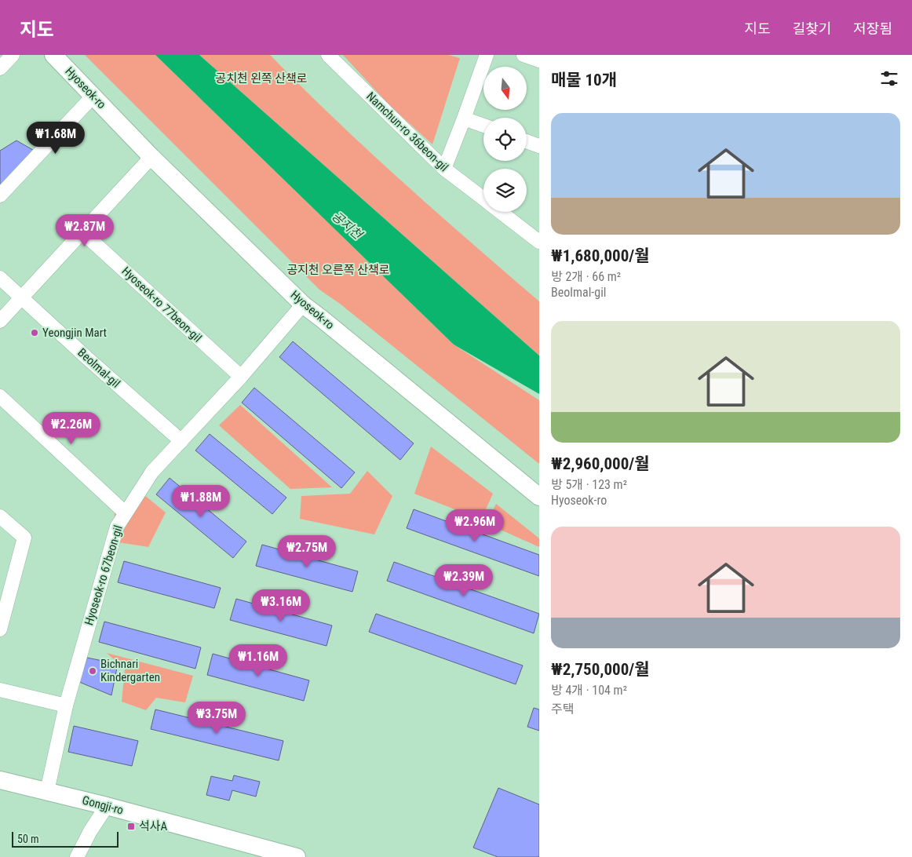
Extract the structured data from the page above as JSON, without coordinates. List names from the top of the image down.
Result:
{
  "streets": {
    "street": [
      "Hyoseok-ro",
      "Namchun-ro 36beon-gil",
      "Hyoseok-ro 77beon-gil",
      "Beolmal-gil",
      "Hyoseok-ro 67beon-gil",
      "Gongji-ro"
    ]
  },
  "crossings": [
    ["Hyoseok-ro", "Hyoseok-ro 67beon-gil"],
    ["Hyoseok-ro 77beon-gil", "Hyoseok-ro 67beon-gil"],
    ["Beolmal-gil", "Hyoseok-ro 67beon-gil"],
    ["Hyoseok-ro 67beon-gil", "Gongji-ro"]
  ],
  "water": ["공지천"],
  "parks": ["공치천 왼쪽 산책로", "공지천 오른쪽 산책로"],
  "places": {
    "other": ["Yeongjin Mart", "Bichnari Kindergarten"],
    "transit": ["석사A"]
  },
  "scale_bar": "50 m",
  "north": "bottom",
  "page": {
    "header": "지도",
    "nav": ["지도", "길찾기", "저장됨"],
    "heading": "매물 10개",
    "list": [
      {
        "name": "₩1,680,000/월",
        "note": "방 2개 · 66 m² · Beolmal-gil"
      },
      {
        "name": "₩2,960,000/월",
        "note": "방 5개 · 123 m² · Hyoseok-ro"
      },
      {
        "name": "₩2,750,000/월",
        "note": "방 4개 · 104 m² · 주택"
      }
    ],
    "price": [
      "₩1.68M",
      "₩2.87M",
      "₩2.26M",
      "₩1.88M",
      "₩2.96M",
      "₩2.75M",
      "₩2.39M",
      "₩3.16M",
      "₩1.16M",
      "₩3.75M"
    ],
    "scale": "50 m"
  }
}
